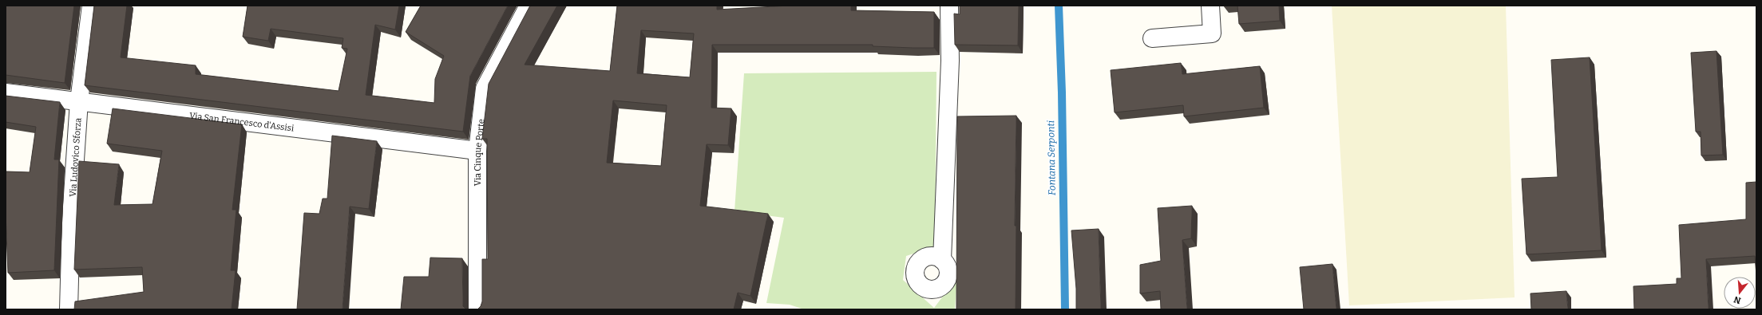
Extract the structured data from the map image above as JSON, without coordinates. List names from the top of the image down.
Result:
{
  "streets": {
    "street": ["Via San Francesco d'Assisi", "Via Cinque Porte", "Via Ludovico Sforza"]
  },
  "crossings": [
    ["Via San Francesco d'Assisi", "Via Cinque Porte"],
    ["Via San Francesco d'Assisi", "Via Ludovico Sforza"]
  ],
  "water": ["Fontana Serponti"],
  "north": "bottom"
}
